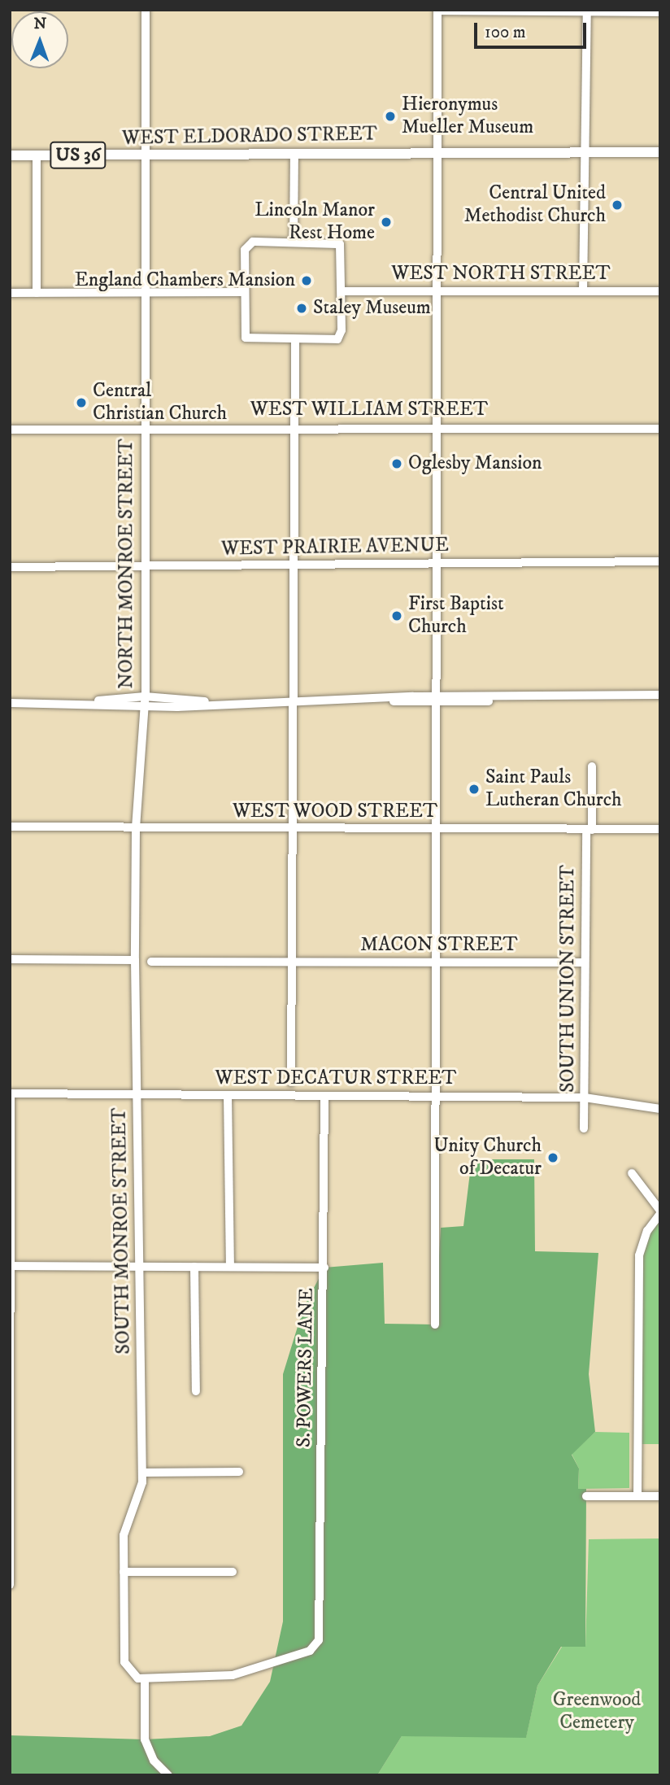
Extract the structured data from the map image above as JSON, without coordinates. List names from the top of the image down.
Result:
{
  "streets": {
    "main road": ["WEST ELDORADO STREET", "US 36"],
    "street": [
      "WEST NORTH STREET",
      "WEST WILLIAM STREET",
      "WEST PRAIRIE AVENUE",
      "NORTH MONROE STREET",
      "WEST WOOD STREET",
      "MACON STREET",
      "SOUTH UNION STREET",
      "WEST DECATUR STREET",
      "SOUTH MONROE STREET",
      "S. POWERS LANE"
    ]
  },
  "crossings": [
    ["WEST ELDORADO STREET", "NORTH MONROE STREET"],
    ["WEST WILLIAM STREET", "NORTH MONROE STREET"],
    ["WEST PRAIRIE AVENUE", "NORTH MONROE STREET"],
    ["NORTH MONROE STREET", "SOUTH MONROE STREET"],
    ["WEST WOOD STREET", "SOUTH UNION STREET"],
    ["WEST WOOD STREET", "SOUTH MONROE STREET"],
    ["MACON STREET", "SOUTH UNION STREET"],
    ["SOUTH UNION STREET", "WEST DECATUR STREET"],
    ["WEST DECATUR STREET", "SOUTH MONROE STREET"],
    ["WEST DECATUR STREET", "S. POWERS LANE"],
    ["SOUTH MONROE STREET", "S. POWERS LANE"]
  ],
  "parks": ["Greenwood Cemetery"],
  "places": [
    "Hieronymus Mueller Museum",
    "Central United Methodist Church",
    "Lincoln Manor Rest Home",
    "England Chambers Mansion",
    "Staley Museum",
    "Central Christian Church",
    "Oglesby Mansion",
    "First Baptist Church",
    "Saint Pauls Lutheran Church",
    "Unity Church of Decatur"
  ],
  "scale_bar": "100 m",
  "north": "top"
}
